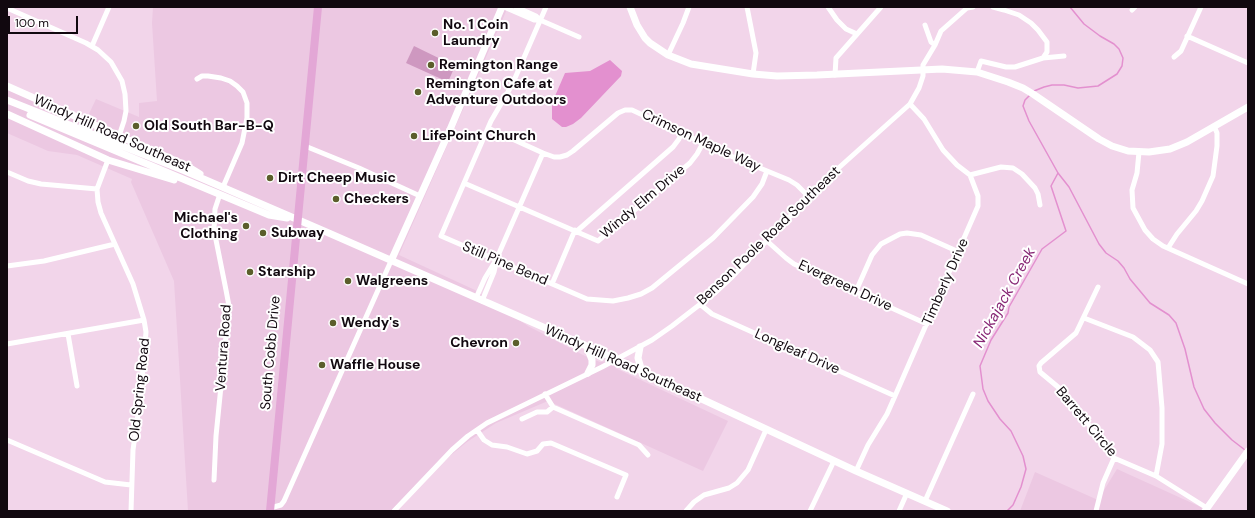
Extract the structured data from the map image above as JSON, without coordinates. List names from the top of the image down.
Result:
{
  "streets": {
    "main road": ["South Cobb Drive"],
    "street": [
      "Windy Hill Road Southeast",
      "Crimson Maple Way",
      "Windy Elm Drive",
      "Benson Poole Road Southeast",
      "Still Pine Bend",
      "Timberly Drive",
      "Evergreen Drive",
      "Ventura Road",
      "Longleaf Drive",
      "Old Spring Road",
      "Barrett Circle"
    ]
  },
  "crossings": [
    ["Windy Hill Road Southeast", "Benson Poole Road Southeast"],
    ["Windy Hill Road Southeast", "Timberly Drive"],
    ["Windy Hill Road Southeast", "Ventura Road"],
    ["Windy Hill Road Southeast", "South Cobb Drive"],
    ["Windy Hill Road Southeast", "Old Spring Road"],
    ["Crimson Maple Way", "Windy Elm Drive"],
    ["Crimson Maple Way", "Benson Poole Road Southeast"],
    ["Crimson Maple Way", "Still Pine Bend"],
    ["Windy Elm Drive", "Still Pine Bend"],
    ["Benson Poole Road Southeast", "Timberly Drive"],
    ["Benson Poole Road Southeast", "Evergreen Drive"],
    ["Benson Poole Road Southeast", "Longleaf Drive"],
    ["Timberly Drive", "Evergreen Drive"],
    ["Timberly Drive", "Longleaf Drive"]
  ],
  "water": ["Nickajack Creek"],
  "places": [
    "No. 1 Coin Laundry",
    "Remington Range",
    "Remington Cafe at Adventure Outdoors",
    "Old South Bar-B-Q",
    "LifePoint Church",
    "Dirt Cheep Music",
    "Checkers",
    "Michael's Clothing",
    "Subway",
    "Starship",
    "Walgreens",
    "Wendy's",
    "Chevron",
    "Waffle House"
  ],
  "scale_bar": "100 m"
}
